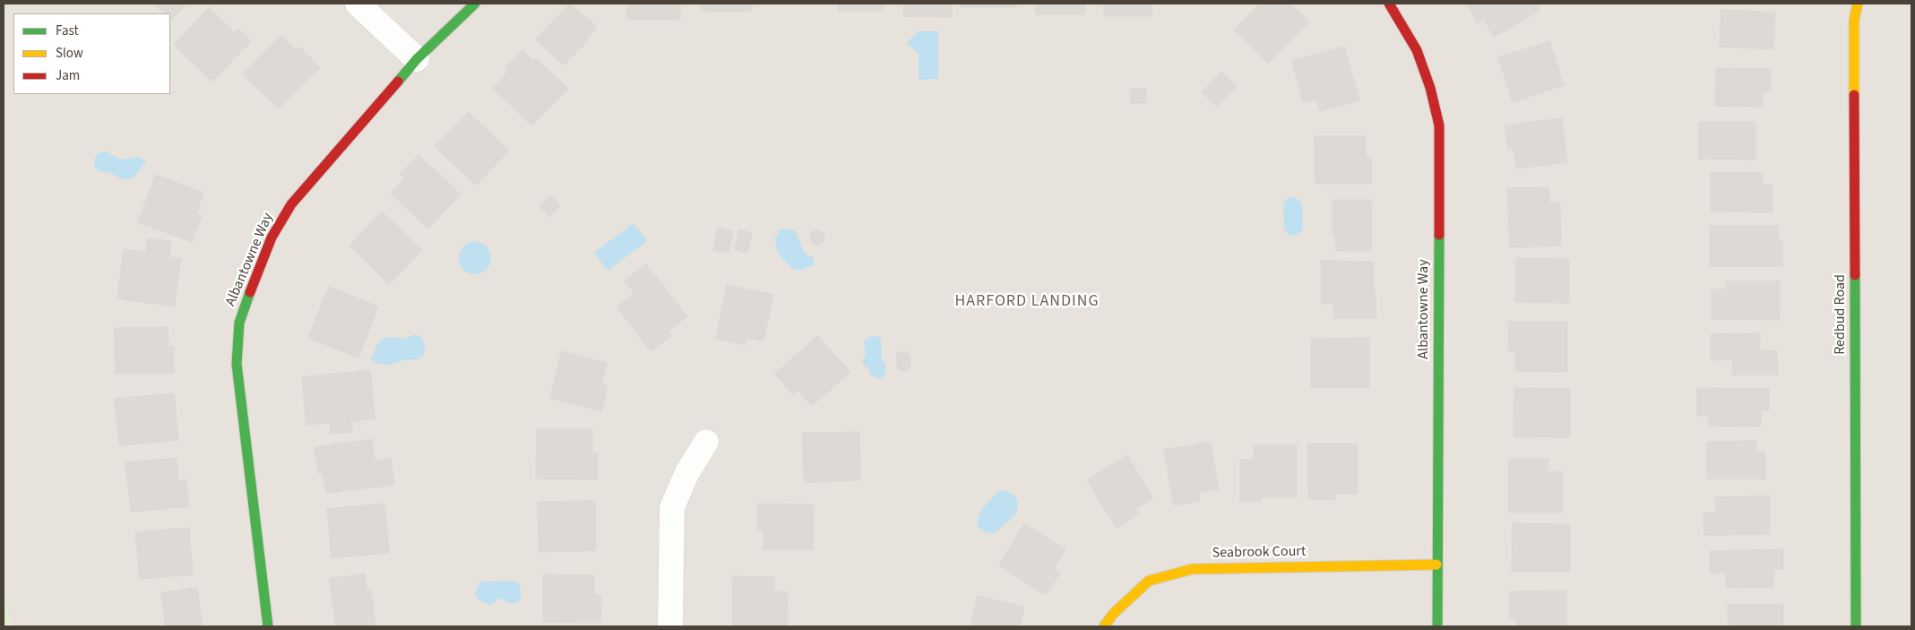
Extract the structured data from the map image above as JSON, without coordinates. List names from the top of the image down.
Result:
{
  "streets": {
    "street": ["Albantowne Way", "Redbud Road", "Seabrook Court"]
  },
  "crossings": [
    ["Albantowne Way", "Seabrook Court"]
  ],
  "districts": ["HARFORD LANDING"],
  "legend": ["Fast", "Slow", "Jam"]
}
